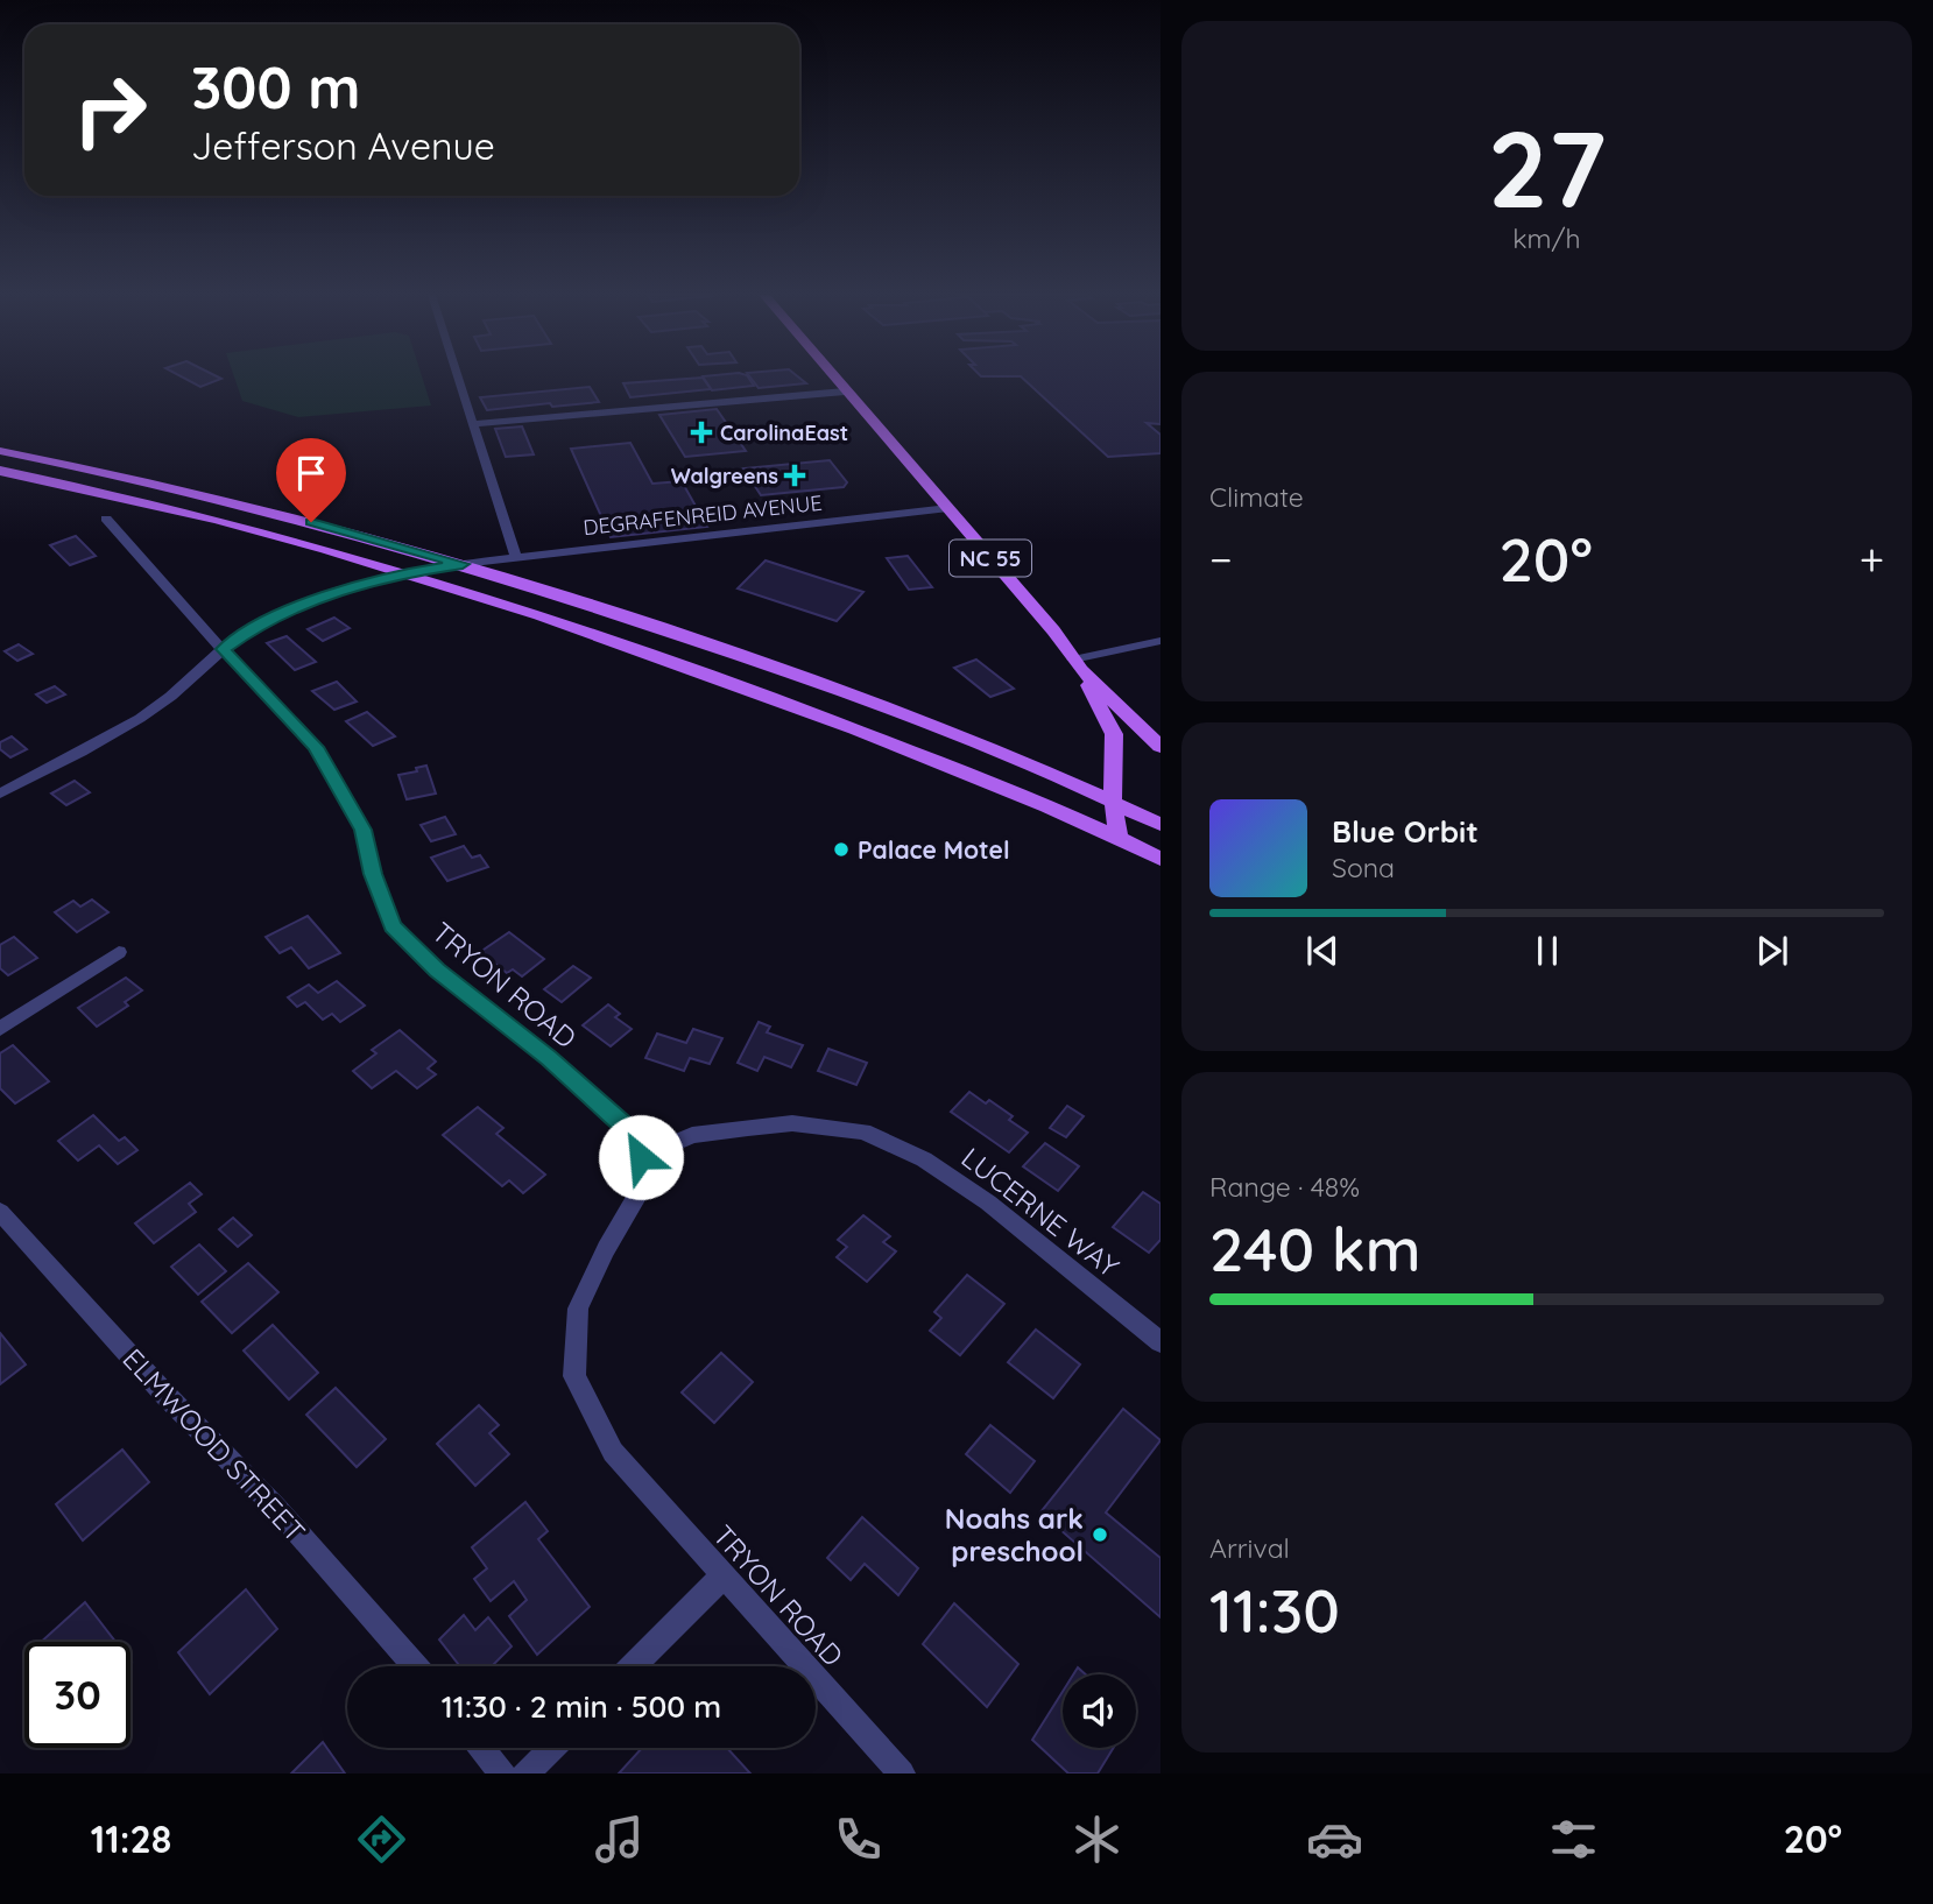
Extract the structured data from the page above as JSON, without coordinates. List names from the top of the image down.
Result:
{
  "streets": {
    "main road": ["NC 55"],
    "street": [
      "DEGRAFENREID AVENUE",
      "TRYON ROAD",
      "LUCERNE WAY",
      "ELMWOOD STREET"
    ]
  },
  "crossings": [
    ["DEGRAFENREID AVENUE", "NC 55"],
    ["DEGRAFENREID AVENUE", "TRYON ROAD"],
    ["TRYON ROAD", "LUCERNE WAY"]
  ],
  "places": {
    "health": ["CarolinaEast", "Walgreens"],
    "other": ["Palace Motel", "Noahs ark preschool"]
  },
  "page": {
    "tile": [
      ["27", "km/h"],
      "Climate",
      ["Range · 48%", "240 km"],
      ["Arrival", "11:30"]
    ],
    "turn": ["300 m", "Jefferson Avenue"],
    "heat": ["−", "20°", "+"],
    "song": ["Blue Orbit", "Sona"],
    "limit": "30",
    "trip": "11:30 · 2 min · 500 m",
    "tabs": ["11:28", "20°"]
  }
}
